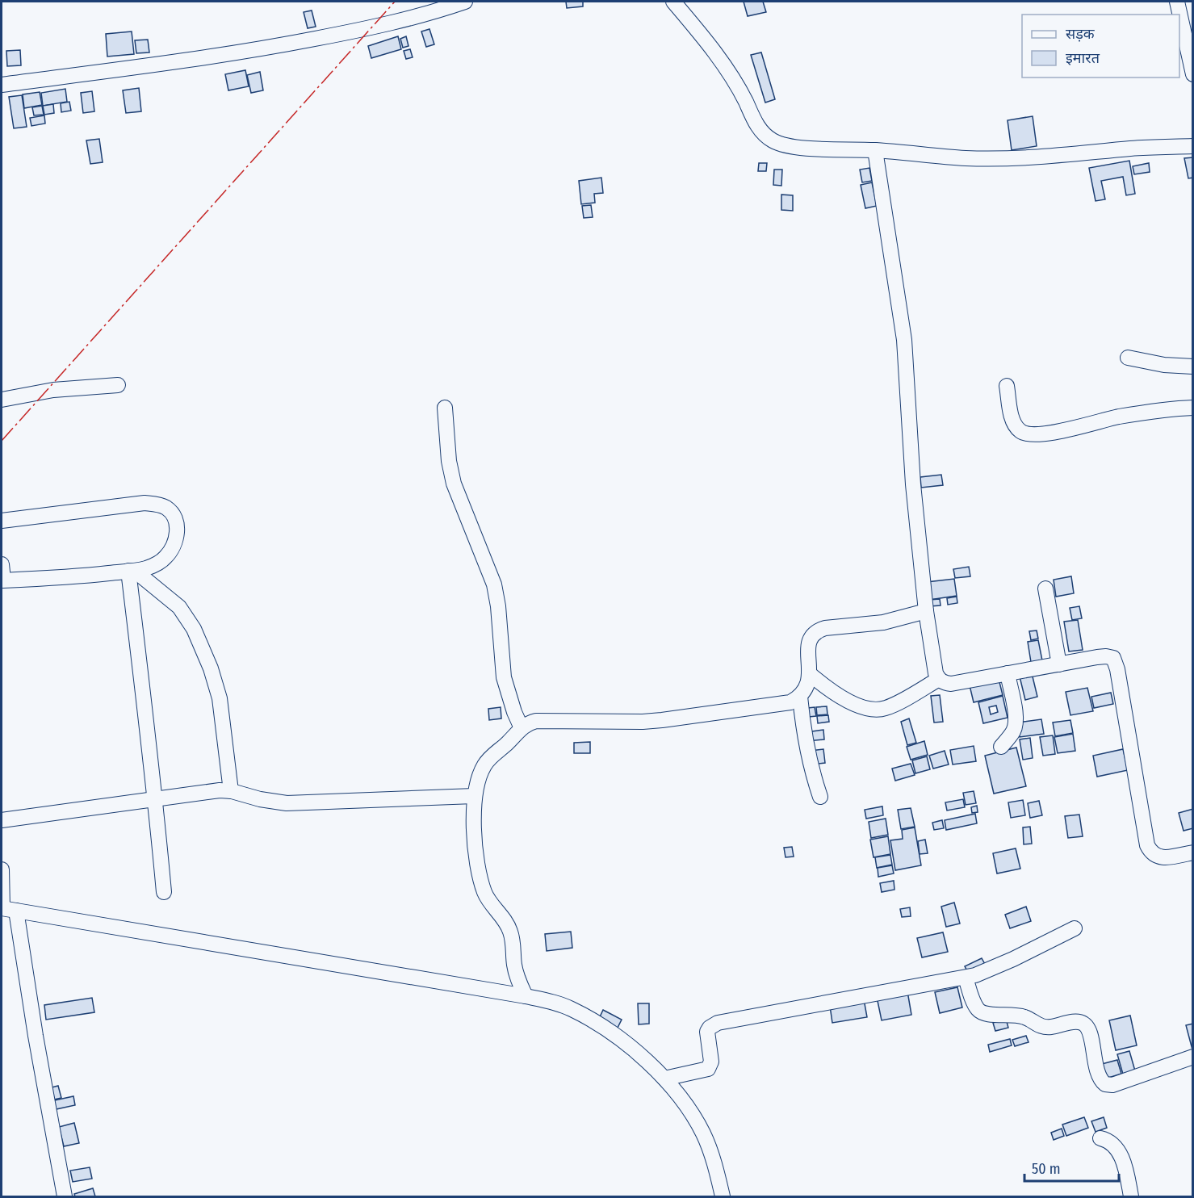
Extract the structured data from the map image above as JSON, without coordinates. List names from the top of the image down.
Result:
{
  "legend": ["सड़क", "इमारत"],
  "scale_bar": "50 m"
}
